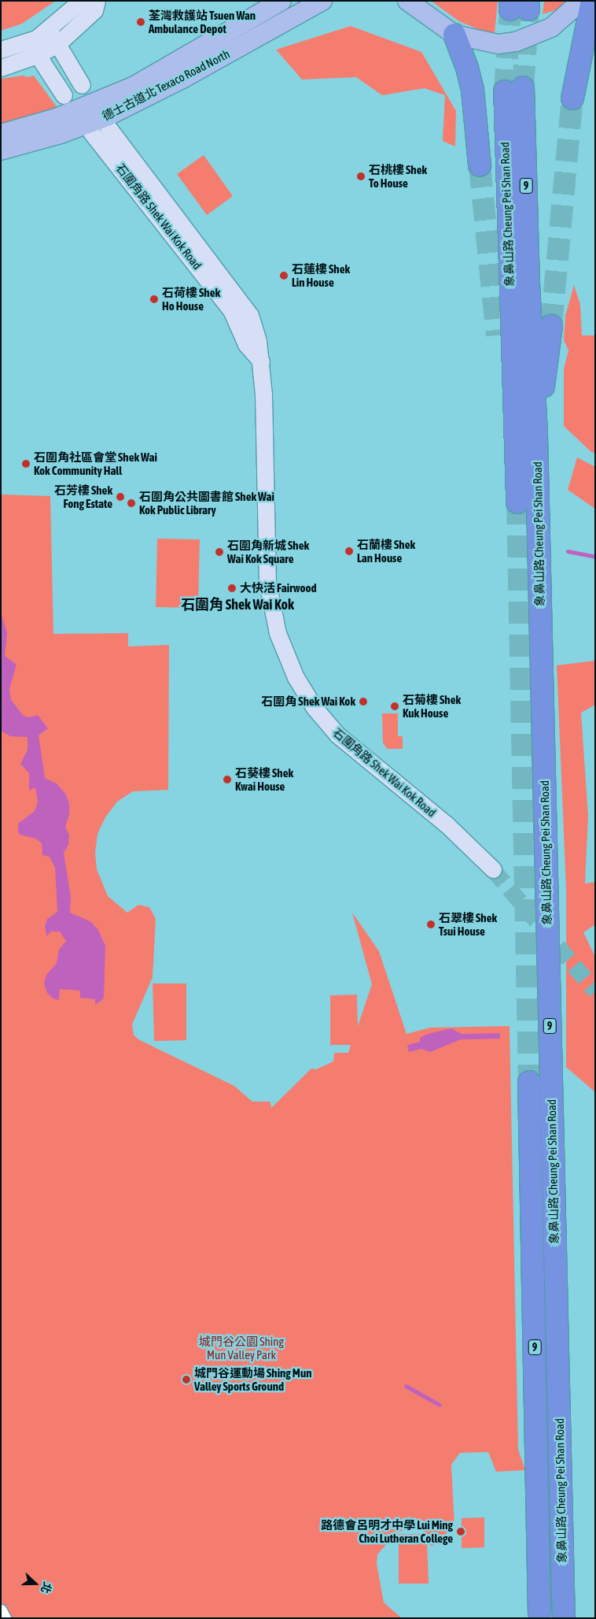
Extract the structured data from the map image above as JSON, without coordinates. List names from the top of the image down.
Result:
{
  "streets": {
    "highway": ["9", "象鼻山路 Cheung Pei Shan Road"],
    "main road": ["德士古道北 Texaco Road North"],
    "street": ["石圍角路 Shek Wai Kok Road"]
  },
  "districts": ["石圍角 Shek Wai Kok"],
  "parks": ["城門谷公園 Shing Mun Valley Park"],
  "places": [
    "荃灣救護站 Tsuen Wan Ambulance Depot",
    "石桃樓 Shek To House",
    "石蓮樓 Shek Lin House",
    "石荷樓 Shek Ho House",
    "石圍角社區會堂 Shek Wai Kok Community Hall",
    "石芳樓 Shek Fong Estate",
    "石圍角公共圖書館 Shek Wai Kok Public Library",
    "石蘭樓 Shek Lan House",
    "石圍角新城 Shek Wai Kok Square",
    "大快活 Fairwood",
    "石圍角 Shek Wai Kok",
    "石菊樓 Shek Kuk House",
    "石葵樓 Shek Kwai House",
    "石翠樓 Shek Tsui House",
    "城門谷運動場 Shing Mun Valley Sports Ground",
    "路德會呂明才中學 Lui Ming Choi Lutheran College"
  ],
  "north": "right"
}
